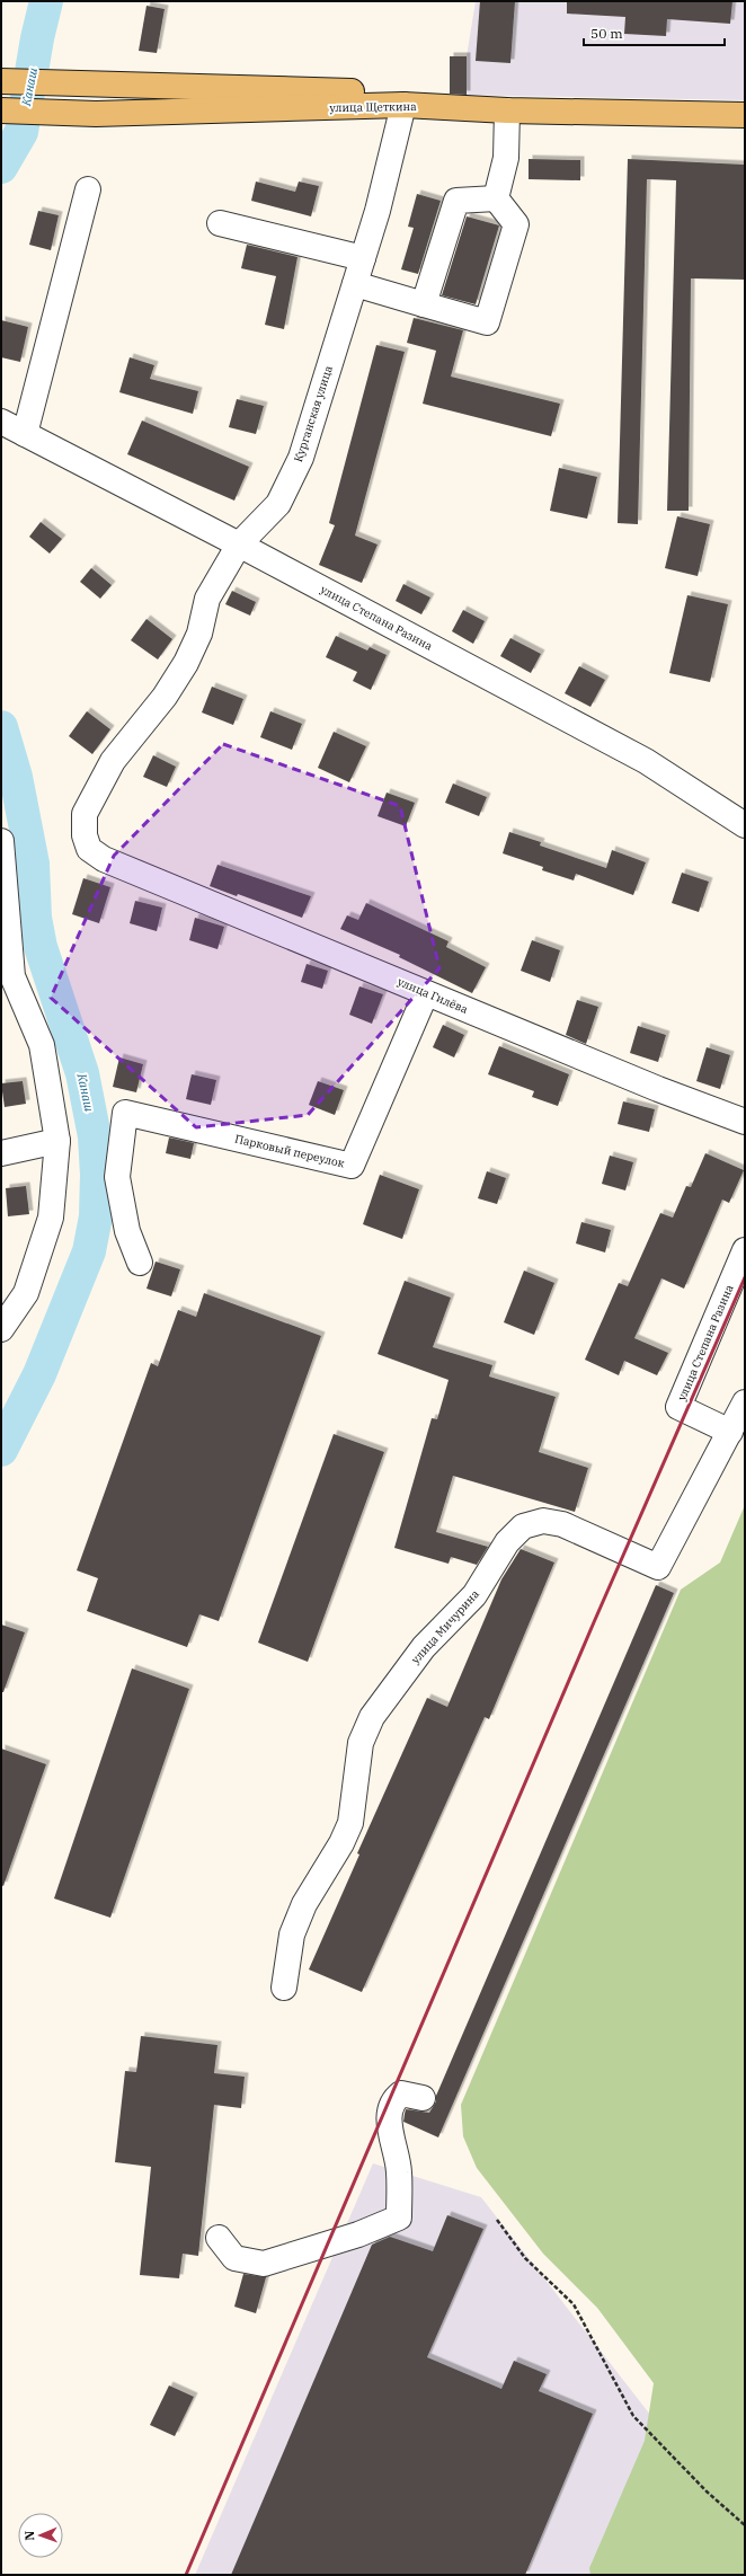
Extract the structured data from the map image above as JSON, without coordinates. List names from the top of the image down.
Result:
{
  "streets": {
    "main road": ["улица Щеткина"],
    "street": [
      "Курганская улица",
      "улица Степана Разина",
      "улица Гилёва",
      "Парковый переулок",
      "улица Мичурина"
    ]
  },
  "crossings": [
    ["улица Щеткина", "Курганская улица"],
    ["Курганская улица", "улица Степана Разина"],
    ["Курганская улица", "улица Гилёва"],
    ["улица Степана Разина", "улица Мичурина"],
    ["улица Гилёва", "Парковый переулок"]
  ],
  "water": ["Канаш"],
  "scale_bar": "50 m",
  "north": "left"
}
